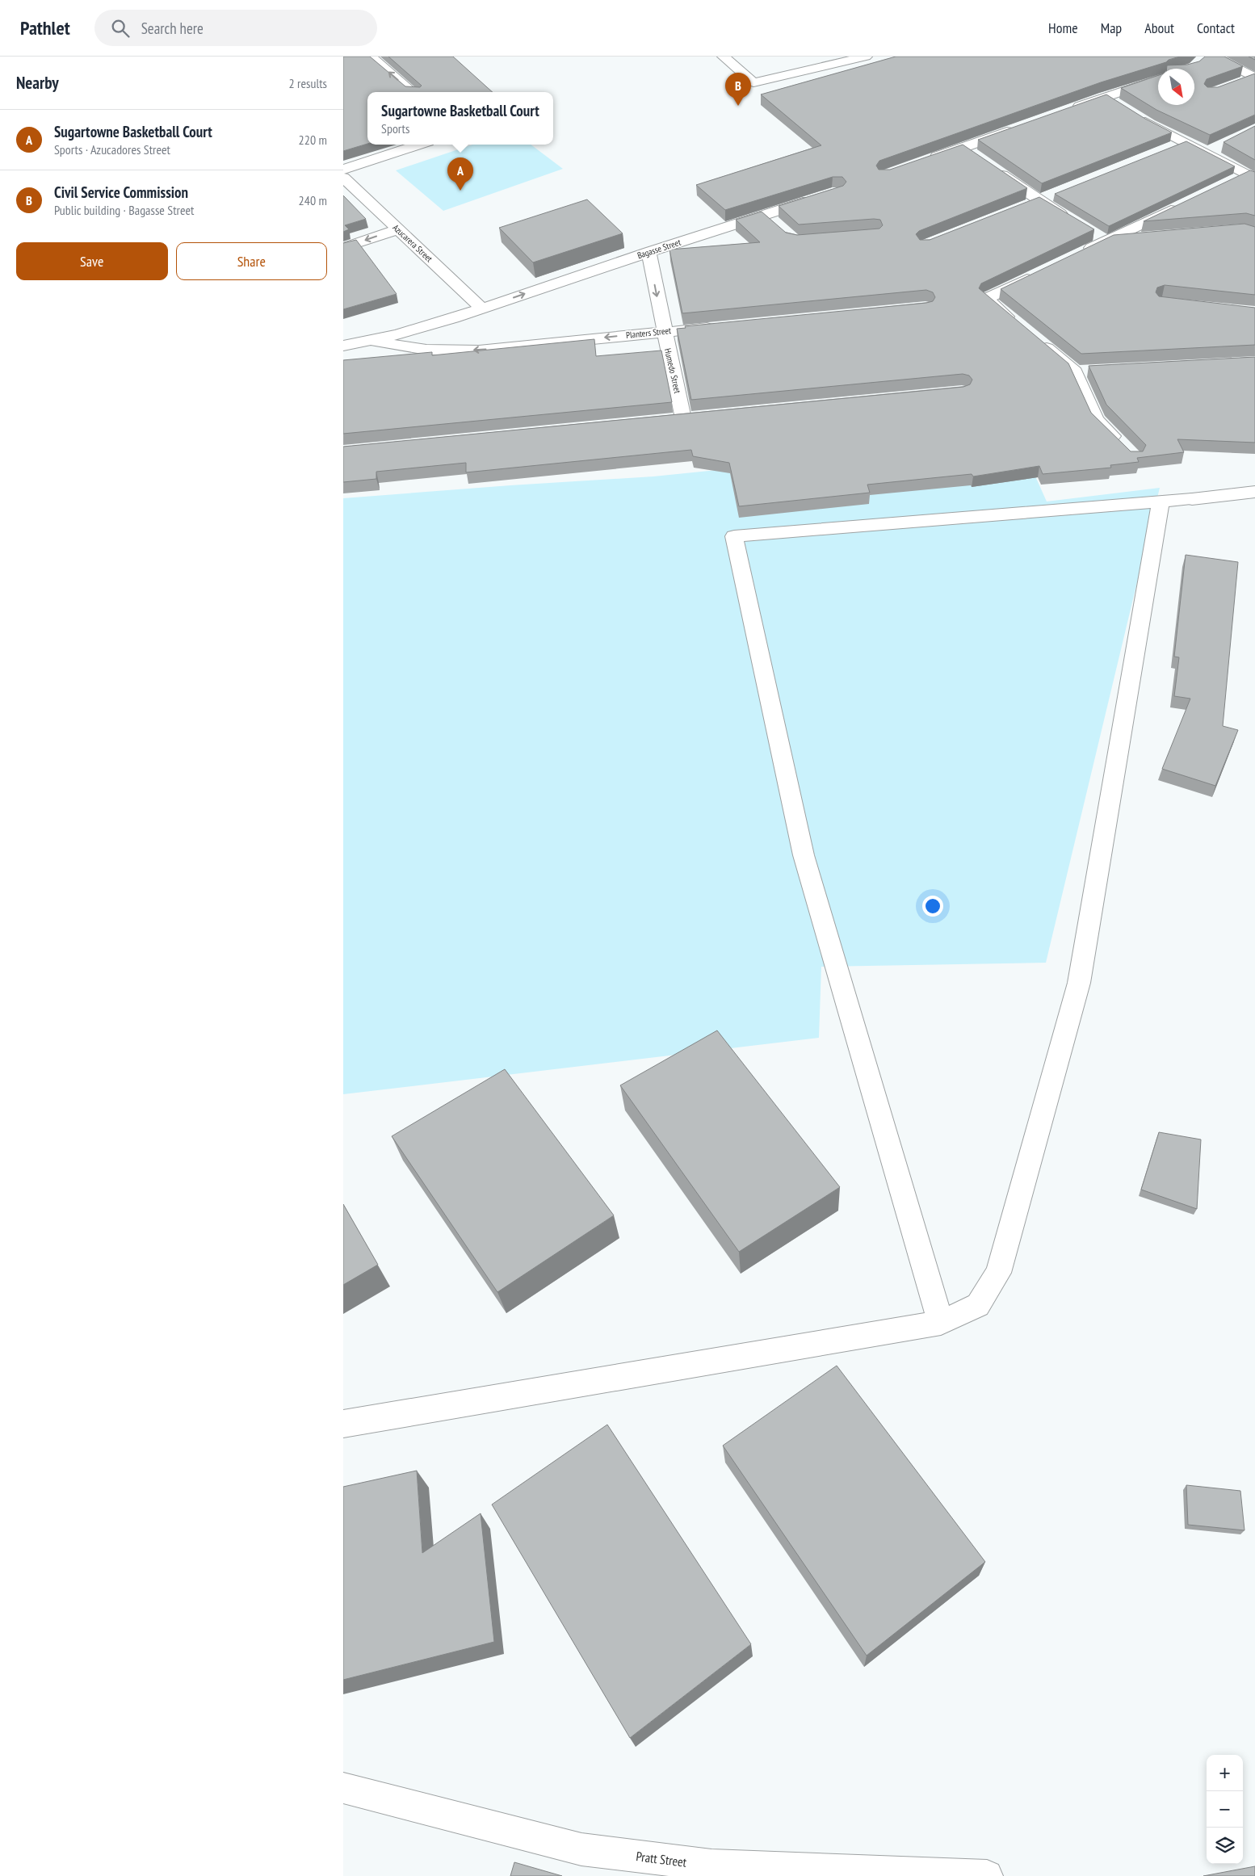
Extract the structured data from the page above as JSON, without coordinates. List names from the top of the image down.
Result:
{
  "streets": {
    "street": [
      "Azucarera Street",
      "Bagasse Street",
      "Planters Street",
      "Humedo Street",
      "Pratt Street"
    ]
  },
  "crossings": [
    ["Azucarera Street", "Bagasse Street"],
    ["Azucarera Street", "Planters Street"],
    ["Bagasse Street", "Planters Street"],
    ["Bagasse Street", "Humedo Street"],
    ["Planters Street", "Humedo Street"]
  ],
  "one_way": ["Bagasse Street", "Humedo Street"],
  "north": "bottom right",
  "page": {
    "header": "Pathlet",
    "search": "Search here",
    "nav": [
      "Home",
      "Map",
      "About",
      "Contact"
    ],
    "heading": ["Nearby", "2 results"],
    "pins": ["B", "A"],
    "popup": ["Sugartowne Basketball Court", "Sports"],
    "list": [
      {
        "mark": "A",
        "name": "Sugartowne Basketball Court",
        "note": "Sports · Azucadores Street",
        "value": "220 m"
      },
      {
        "mark": "B",
        "name": "Civil Service Commission",
        "note": "Public building · Bagasse Street",
        "value": "240 m"
      }
    ],
    "buttons": ["Save", "Share"],
    "map_buttons": ["+", "−"]
  }
}
